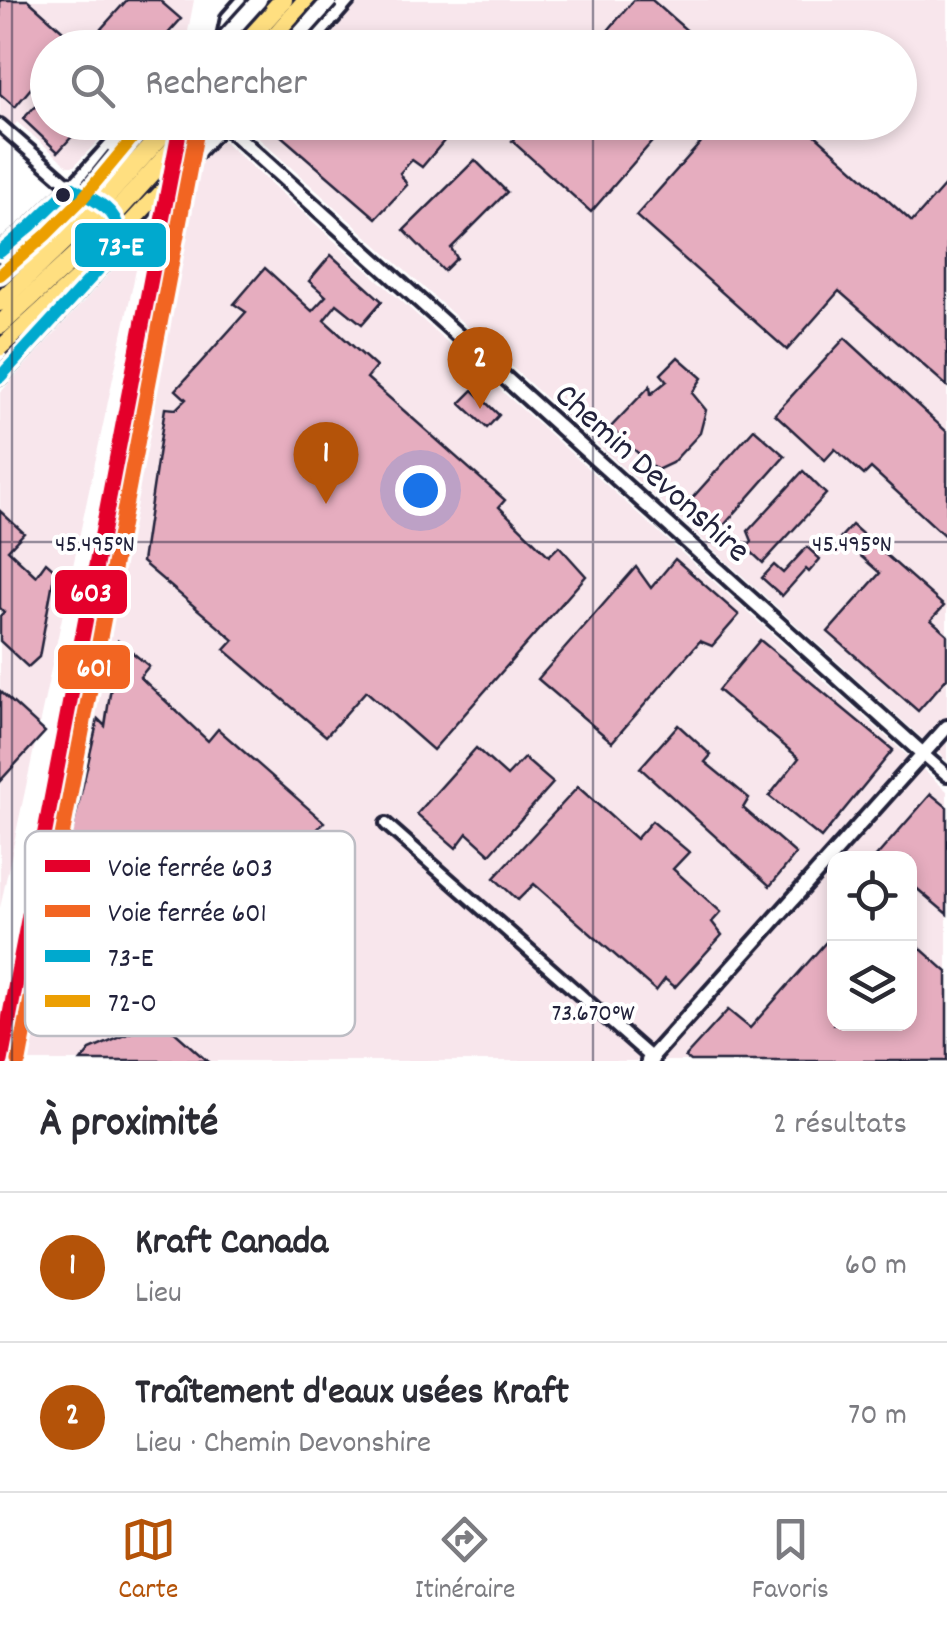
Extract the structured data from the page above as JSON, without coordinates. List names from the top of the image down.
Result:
{
  "streets": {
    "street": ["Chemin Devonshire"]
  },
  "lines": [
    "rail line 603",
    "rail line 601",
    "transit line 72-O",
    "transit line 73-E"
  ],
  "legend": [
    "Voie ferrée 603",
    "Voie ferrée 601",
    "73-E",
    "72-O"
  ],
  "page": {
    "search": "Rechercher",
    "pins": ["2", "1"],
    "heading": ["À proximité", "2 résultats"],
    "list": [
      {
        "mark": "1",
        "name": "Kraft Canada",
        "note": "Lieu",
        "value": "60 m"
      },
      {
        "mark": "2",
        "name": "Traîtement d'eaux usées Kraft",
        "note": "Lieu · Chemin Devonshire",
        "value": "70 m"
      }
    ],
    "nav": ["Carte", "Itinéraire", "Favoris"]
  },
  "coordinates": ["45.495°N", "73.670°W"]
}
